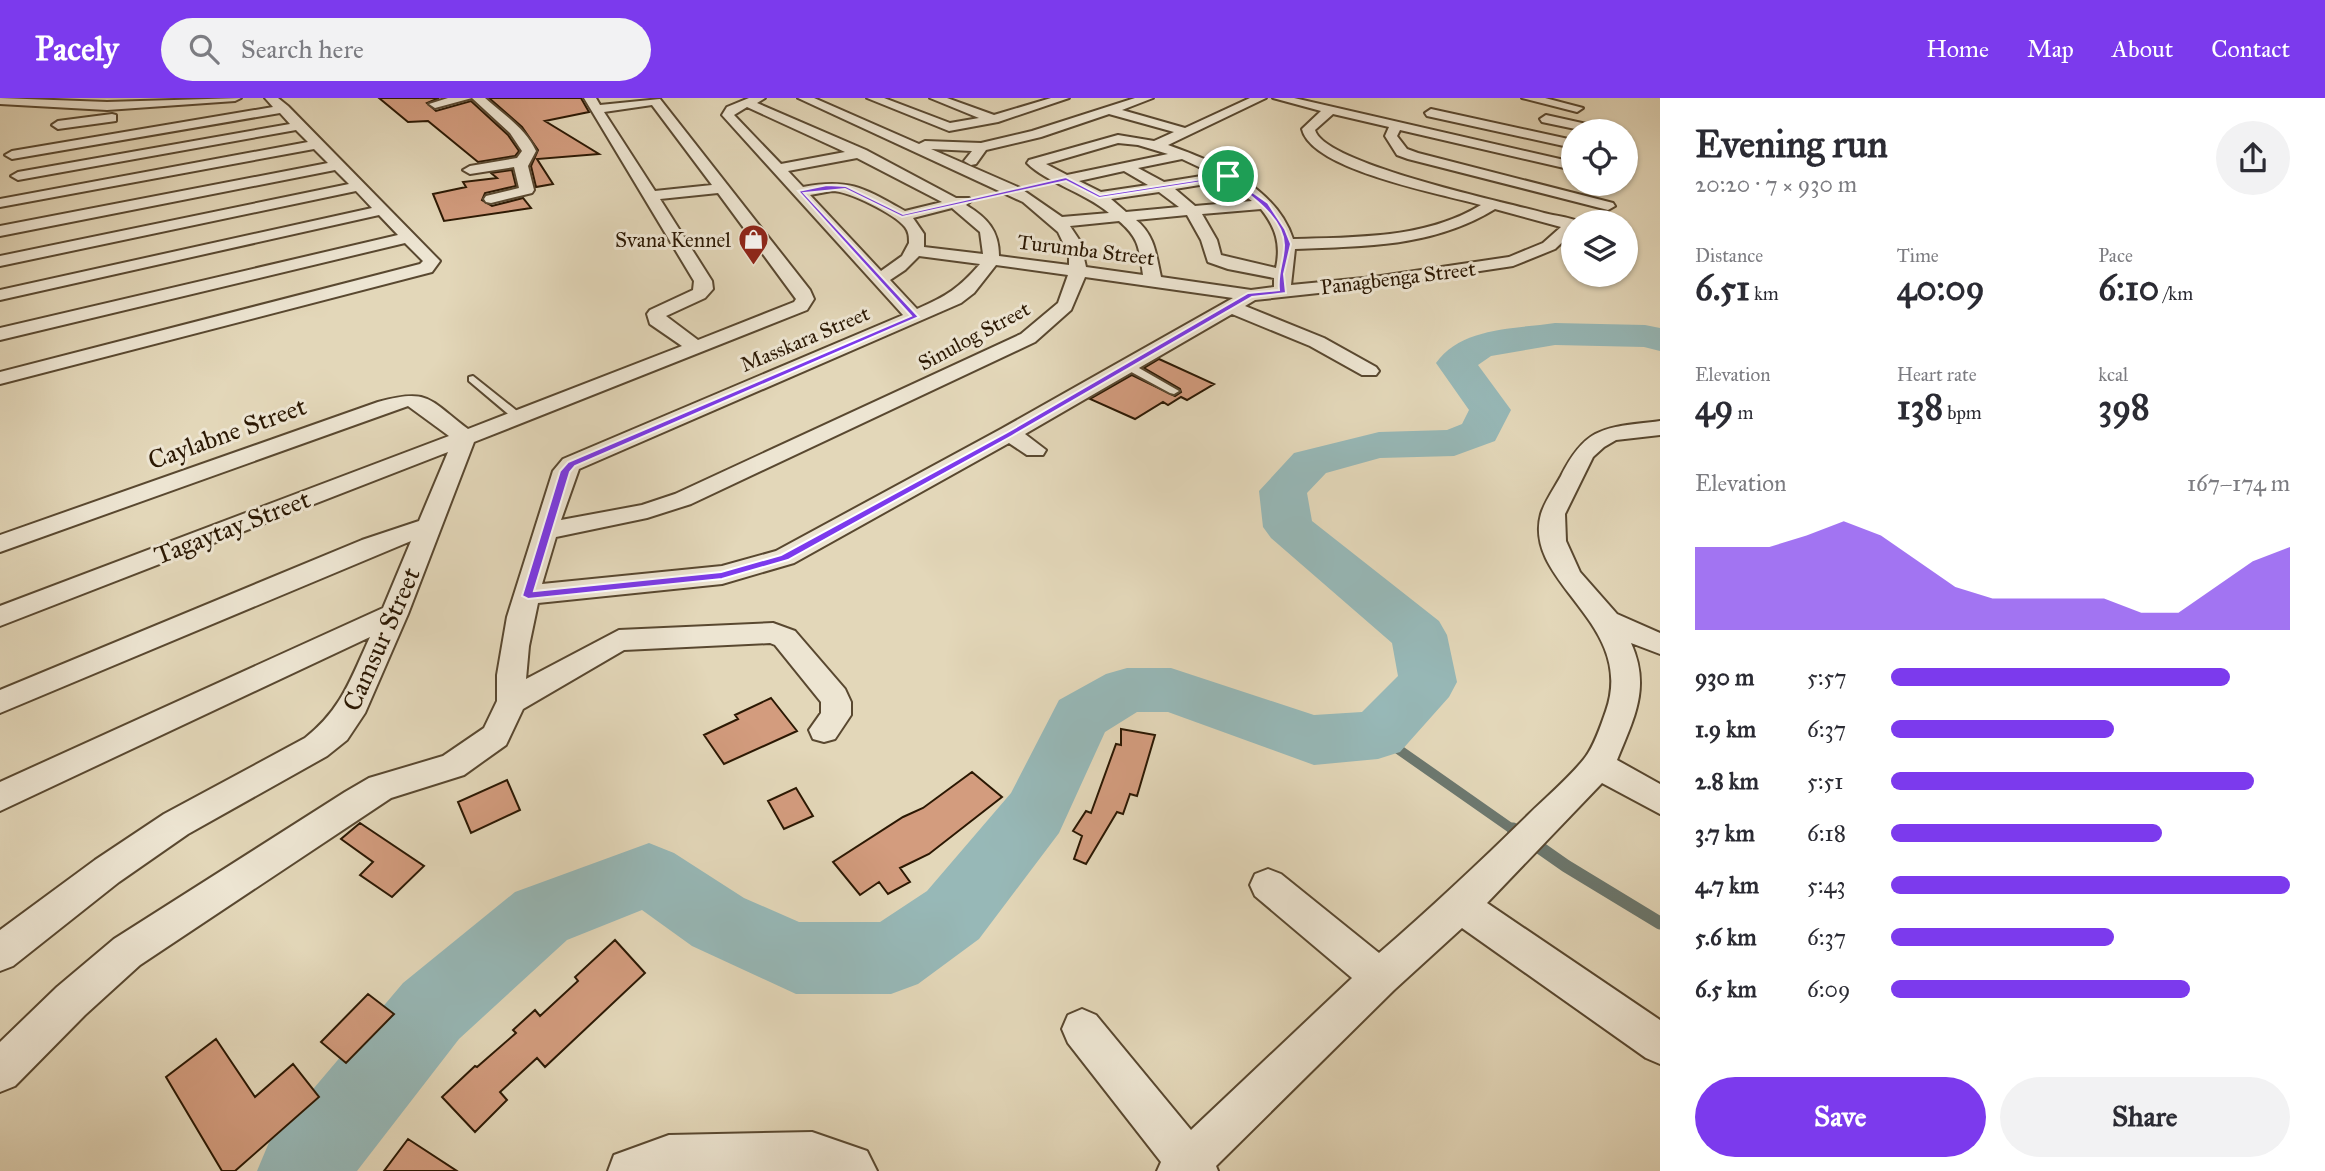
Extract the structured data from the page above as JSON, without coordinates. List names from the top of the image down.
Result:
{
  "streets": {
    "street": [
      "Turumba Street",
      "Panagbenga Street",
      "Sinulog Street",
      "Masskara Street",
      "Caylabne Street",
      "Tagaytay Street",
      "Camsur Street"
    ]
  },
  "crossings": [
    ["Turumba Street", "Panagbenga Street"],
    ["Turumba Street", "Sinulog Street"],
    ["Turumba Street", "Masskara Street"],
    ["Panagbenga Street", "Masskara Street"],
    ["Sinulog Street", "Masskara Street"],
    ["Caylabne Street", "Tagaytay Street"],
    ["Caylabne Street", "Camsur Street"],
    ["Tagaytay Street", "Camsur Street"]
  ],
  "places": {
    "shop": ["Svana Kennel"]
  },
  "page": {
    "header": "Pacely",
    "search": "Search here",
    "nav": [
      "Home",
      "Map",
      "About",
      "Contact"
    ],
    "heading": ["Evening run", "20:20 · 7 × 930 m"],
    "stats": [
      ["Distance", "6.51 km"],
      ["Time", "40:09"],
      ["Pace", "6:10 /km"],
      ["Elevation", "49 m"],
      ["Heart rate", "138 bpm"],
      ["kcal", "398"]
    ],
    "chart": ["Elevation", "167–174 m"],
    "list": [
      {
        "name": "930 m",
        "note": "5:57"
      },
      {
        "name": "1.9 km",
        "note": "6:37"
      },
      {
        "name": "2.8 km",
        "note": "5:51"
      },
      {
        "name": "3.7 km",
        "note": "6:18"
      },
      {
        "name": "4.7 km",
        "note": "5:43"
      },
      {
        "name": "5.6 km",
        "note": "6:37"
      },
      {
        "name": "6.5 km",
        "note": "6:09"
      }
    ],
    "buttons": ["Save", "Share"]
  }
}
